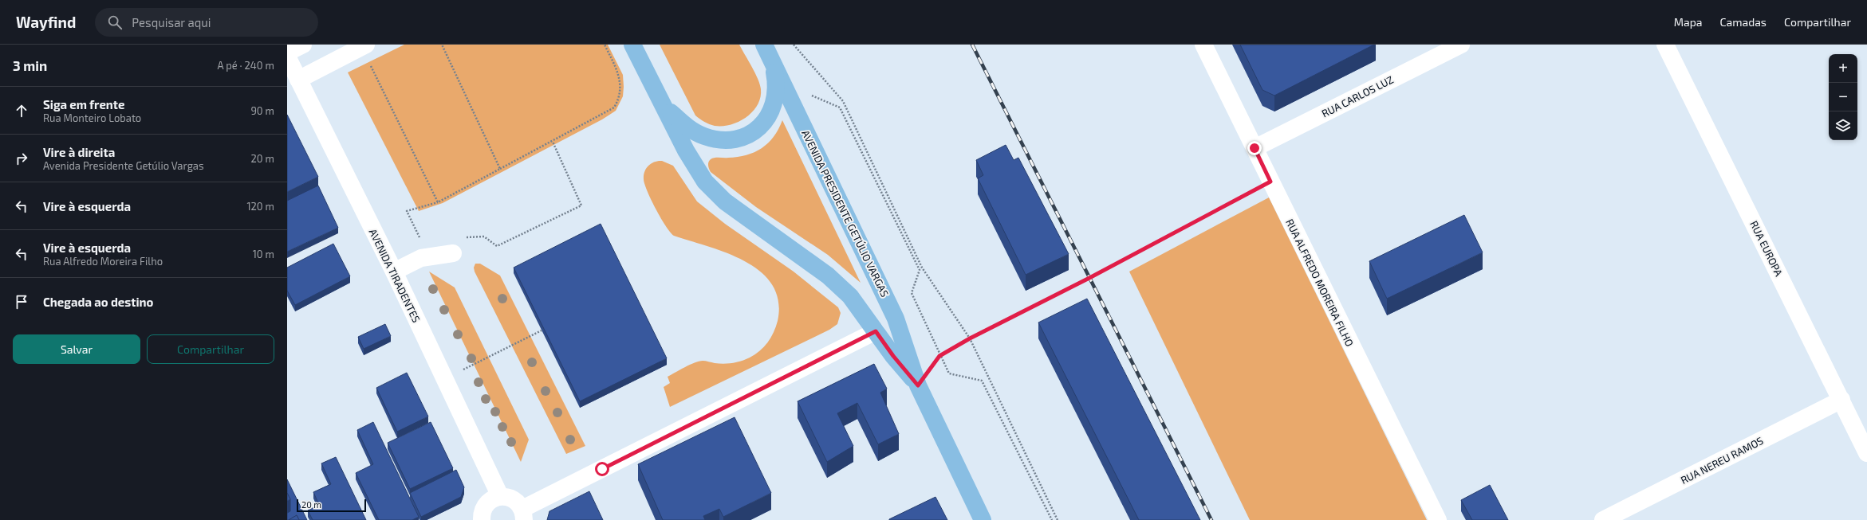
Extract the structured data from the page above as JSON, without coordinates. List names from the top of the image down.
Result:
{
  "streets": {
    "main road": ["AVENIDA PRESIDENTE GETÚLIO VARGAS"],
    "street": [
      "RUA CARLOS LUZ",
      "RUA EUROPA",
      "AVENIDA TIRADENTES",
      "RUA ALFREDO MOREIRA FILHO",
      "RUA NEREU RAMOS"
    ]
  },
  "crossings": [
    ["RUA CARLOS LUZ", "RUA ALFREDO MOREIRA FILHO"],
    ["RUA EUROPA", "RUA NEREU RAMOS"]
  ],
  "scale_bar": "20 m",
  "page": {
    "header": "Wayfind",
    "search": "Pesquisar aqui",
    "nav": ["Mapa", "Camadas", "Compartilhar"],
    "heading": ["3 min", "A pé · 240 m"],
    "map_buttons": ["+", "−"],
    "list": [
      ["Siga em frente", "Rua Monteiro Lobato", "90 m"],
      ["Vire à direita", "Avenida Presidente Getúlio Vargas", "20 m"],
      ["Vire à esquerda", "120 m"],
      ["Vire à esquerda", "Rua Alfredo Moreira Filho", "10 m"],
      "Chegada ao destino"
    ],
    "buttons": ["Salvar", "Compartilhar"],
    "scale": "20 m"
  }
}
